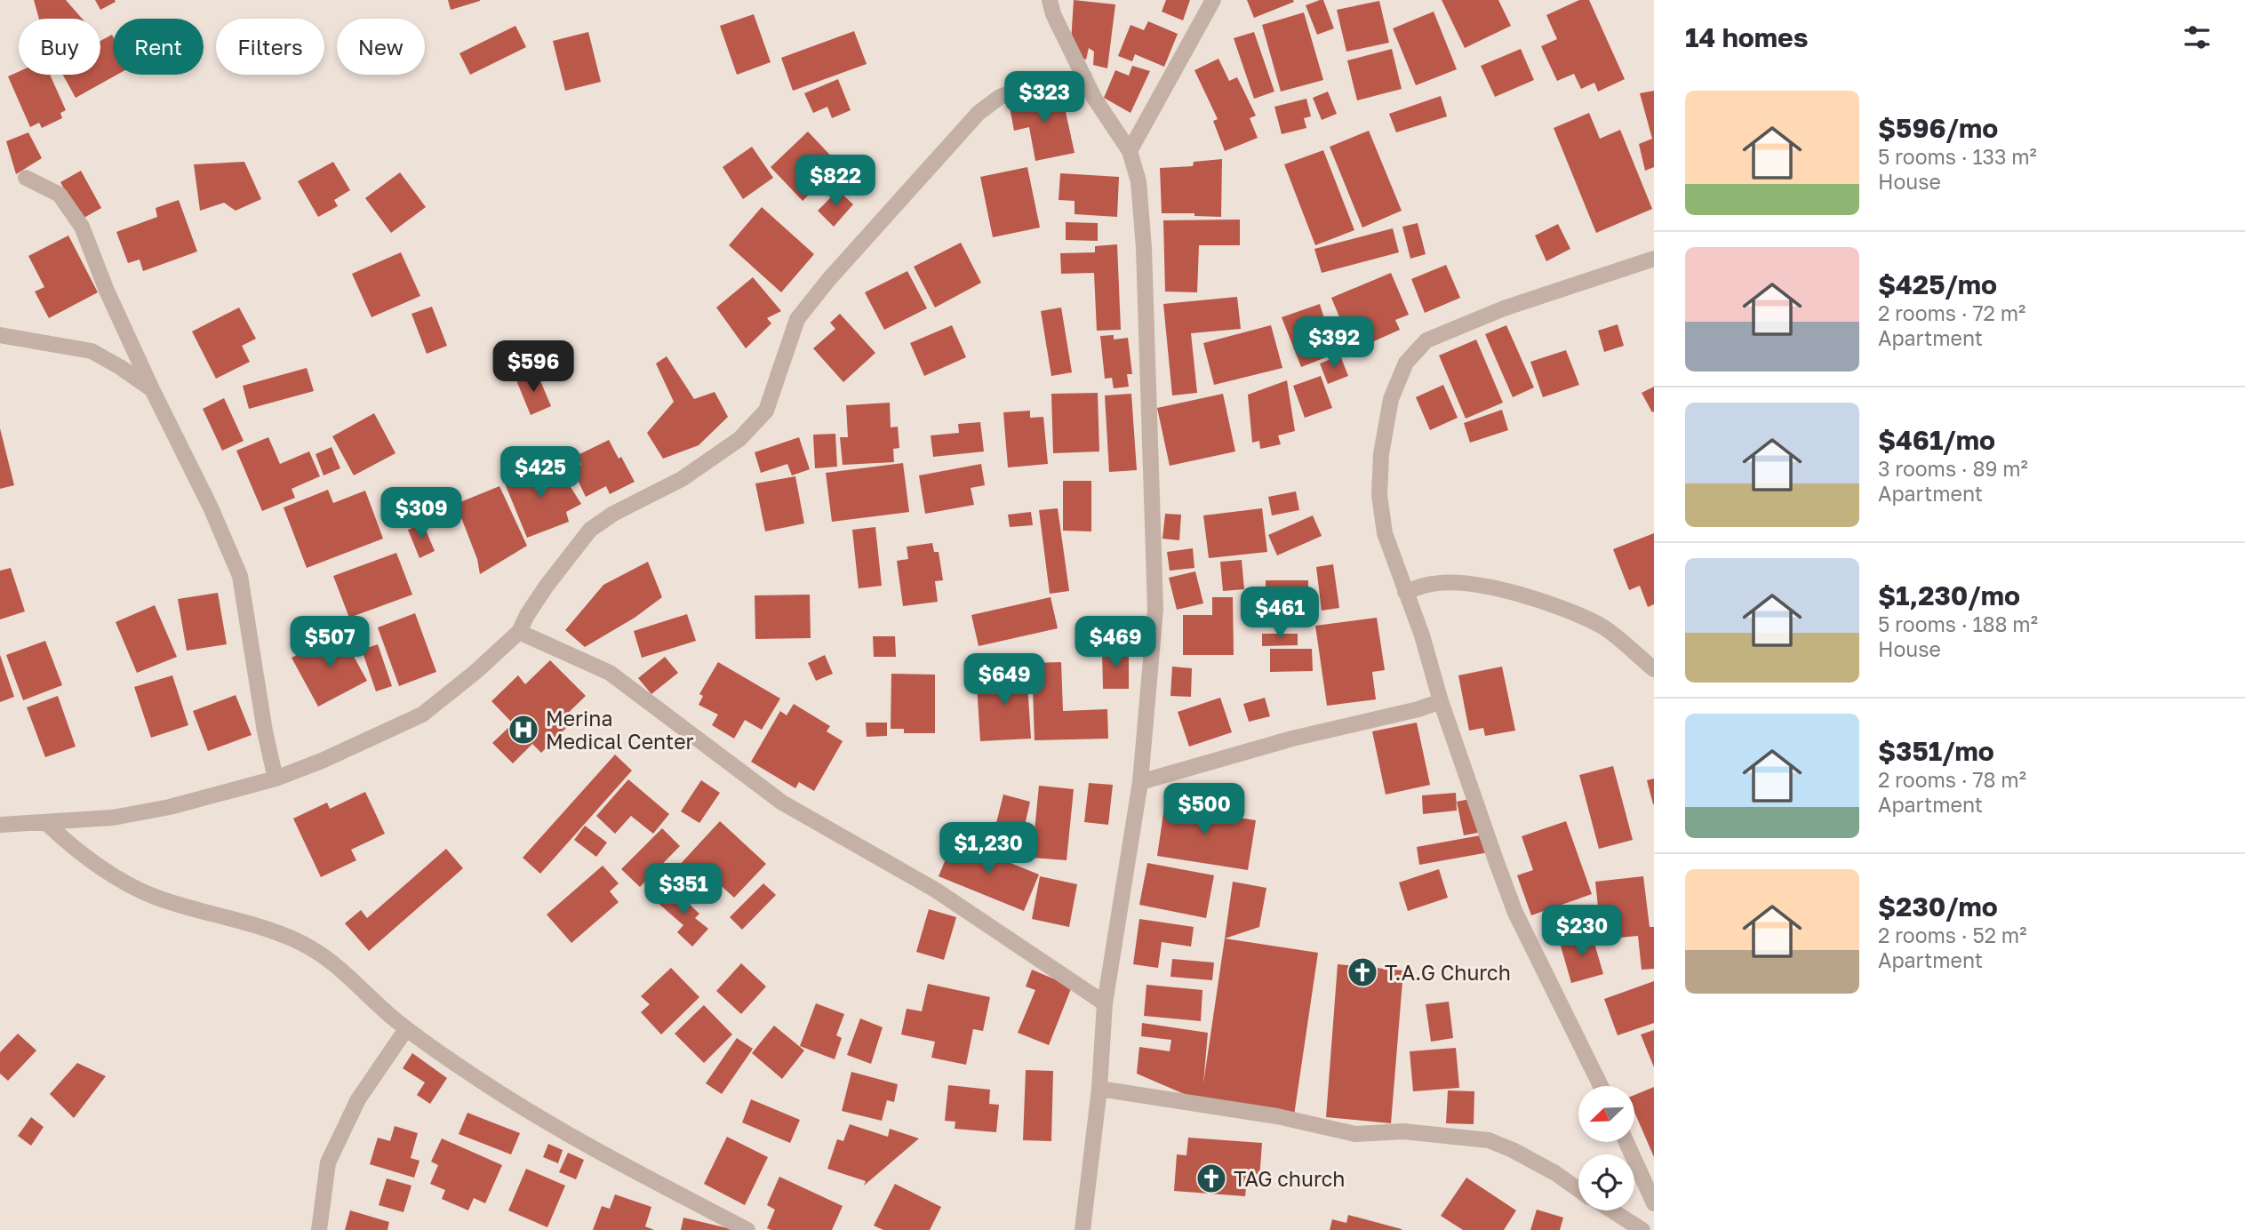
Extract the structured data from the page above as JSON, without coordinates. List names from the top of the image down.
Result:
{
  "places": {
    "hospital": ["Merina Medical Center"],
    "church": ["T.A.G Church", "TAG church"]
  },
  "north": "bottom left",
  "page": {
    "heading": "14 homes",
    "chip": [
      "Buy",
      "Rent",
      "Filters",
      "New"
    ],
    "price": [
      "$323",
      "$822",
      "$392",
      "$596",
      "$425",
      "$309",
      "$461",
      "$507",
      "$469",
      "$649",
      "$500",
      "$1,230",
      "$351",
      "$230"
    ],
    "list": [
      {
        "name": "$596/mo",
        "note": "5 rooms · 133 m² · House"
      },
      {
        "name": "$425/mo",
        "note": "2 rooms · 72 m² · Apartment"
      },
      {
        "name": "$461/mo",
        "note": "3 rooms · 89 m² · Apartment"
      },
      {
        "name": "$1,230/mo",
        "note": "5 rooms · 188 m² · House"
      },
      {
        "name": "$351/mo",
        "note": "2 rooms · 78 m² · Apartment"
      },
      {
        "name": "$230/mo",
        "note": "2 rooms · 52 m² · Apartment"
      }
    ]
  }
}
